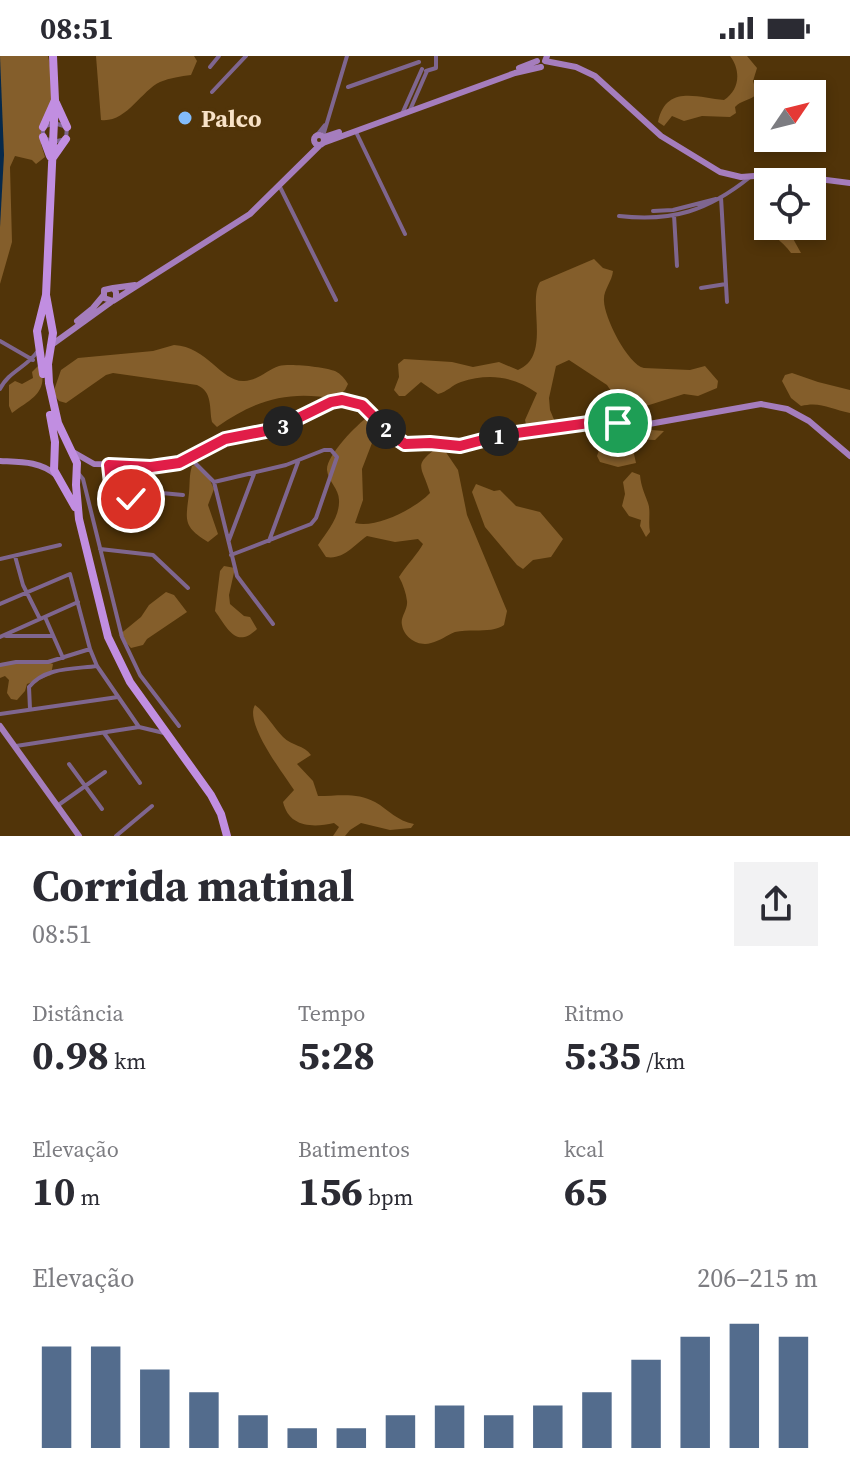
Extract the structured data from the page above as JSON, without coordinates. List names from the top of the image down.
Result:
{
  "places": ["Palco"],
  "north": "top right",
  "page": {
    "status": "08:51",
    "pins": ["3", "2", "1"],
    "heading": ["Corrida matinal", "08:51"],
    "stats": [
      ["Distância", "0.98 km"],
      ["Tempo", "5:28"],
      ["Ritmo", "5:35 /km"],
      ["Elevação", "10 m"],
      ["Batimentos", "156 bpm"],
      ["kcal", "65"]
    ],
    "chart": ["Elevação", "206–215 m"]
  }
}
